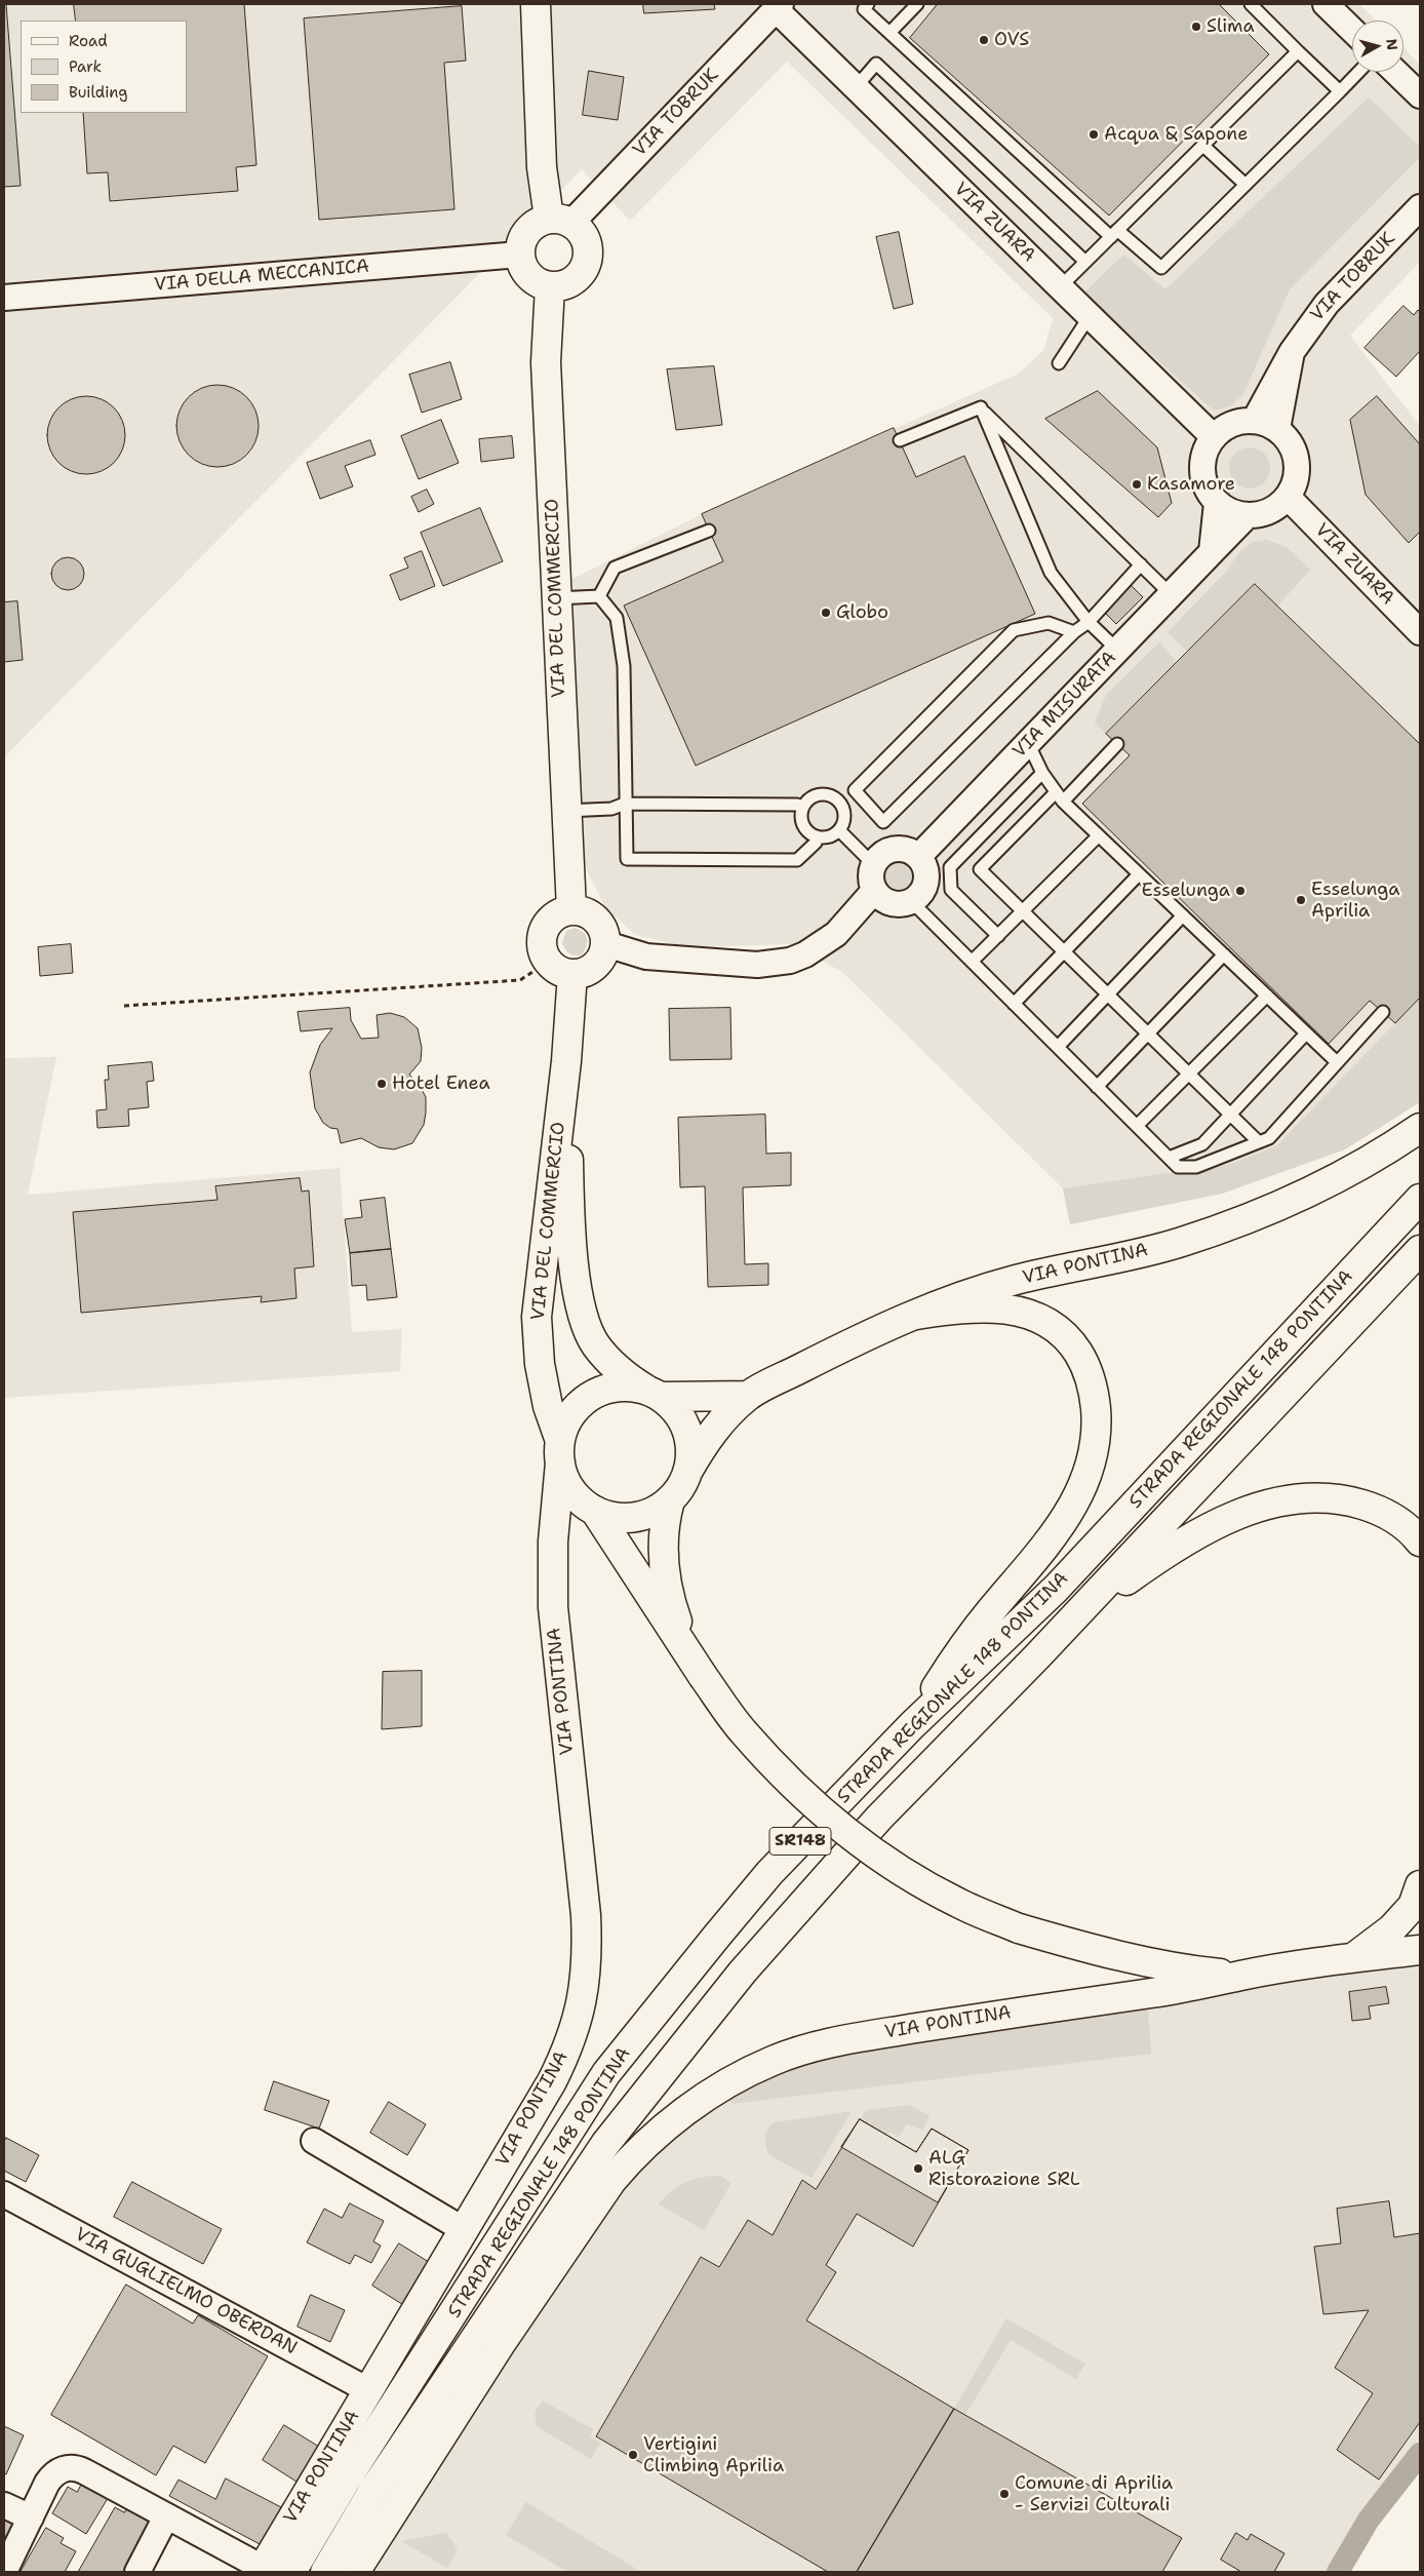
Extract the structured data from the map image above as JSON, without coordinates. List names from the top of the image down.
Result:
{
  "streets": {
    "main road": [
      "VIA DEL COMMERCIO",
      "VIA PONTINA",
      "STRADA REGIONALE 148 PONTINA",
      "SR148"
    ],
    "street": [
      "VIA TOBRUK",
      "VIA ZUARA",
      "VIA DELLA MECCANICA",
      "VIA MISURATA",
      "VIA GUGLIELMO OBERDAN"
    ]
  },
  "crossings": [
    ["VIA TOBRUK", "VIA ZUARA"],
    ["VIA TOBRUK", "VIA DELLA MECCANICA"],
    ["VIA TOBRUK", "VIA DEL COMMERCIO"],
    ["VIA TOBRUK", "VIA MISURATA"],
    ["VIA ZUARA", "VIA MISURATA"],
    ["VIA DELLA MECCANICA", "VIA DEL COMMERCIO"],
    ["VIA DEL COMMERCIO", "VIA PONTINA"],
    ["VIA PONTINA", "VIA GUGLIELMO OBERDAN"]
  ],
  "places": [
    "Slima",
    "OVS",
    "Acqua & Sapone",
    "Kasamore",
    "Globo",
    "Esselunga",
    "Esselunga Aprilia",
    "Hotel Enea",
    "ALG Ristorazione SRL",
    "Vertigini Climbing Aprilia",
    "Comune di Aprilia - Servizi Culturali"
  ],
  "legend": ["Road", "Park", "Building"],
  "north": "right"
}
